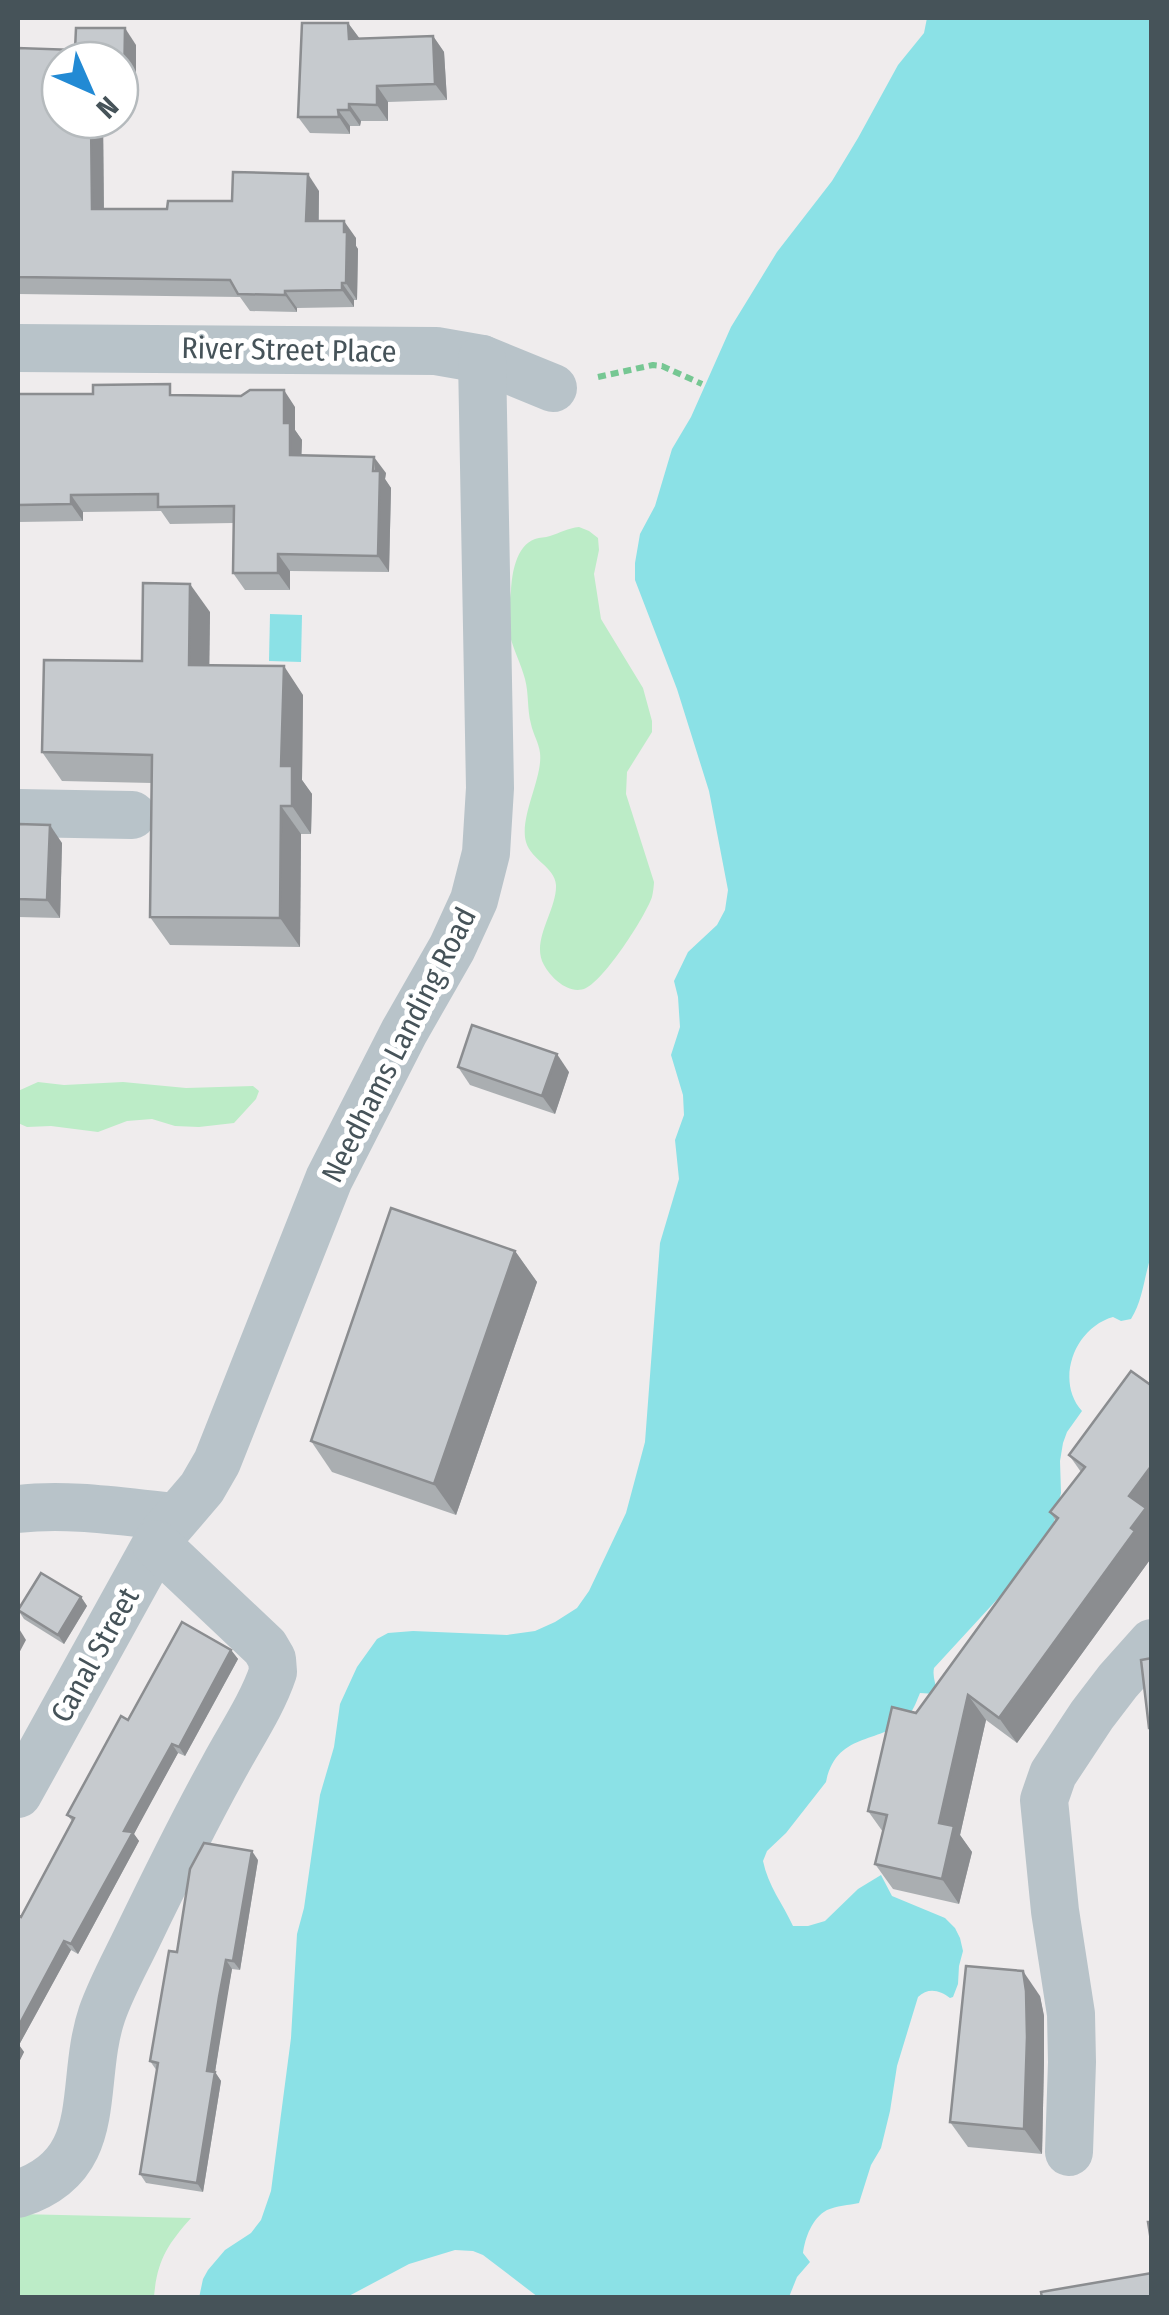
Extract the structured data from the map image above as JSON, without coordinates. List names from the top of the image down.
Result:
{
  "streets": {
    "street": ["River Street Place", "Needhams Landing Road", "Canal Street"]
  },
  "crossings": [
    ["River Street Place", "Needhams Landing Road"],
    ["Needhams Landing Road", "Canal Street"]
  ],
  "north": "bottom right"
}
